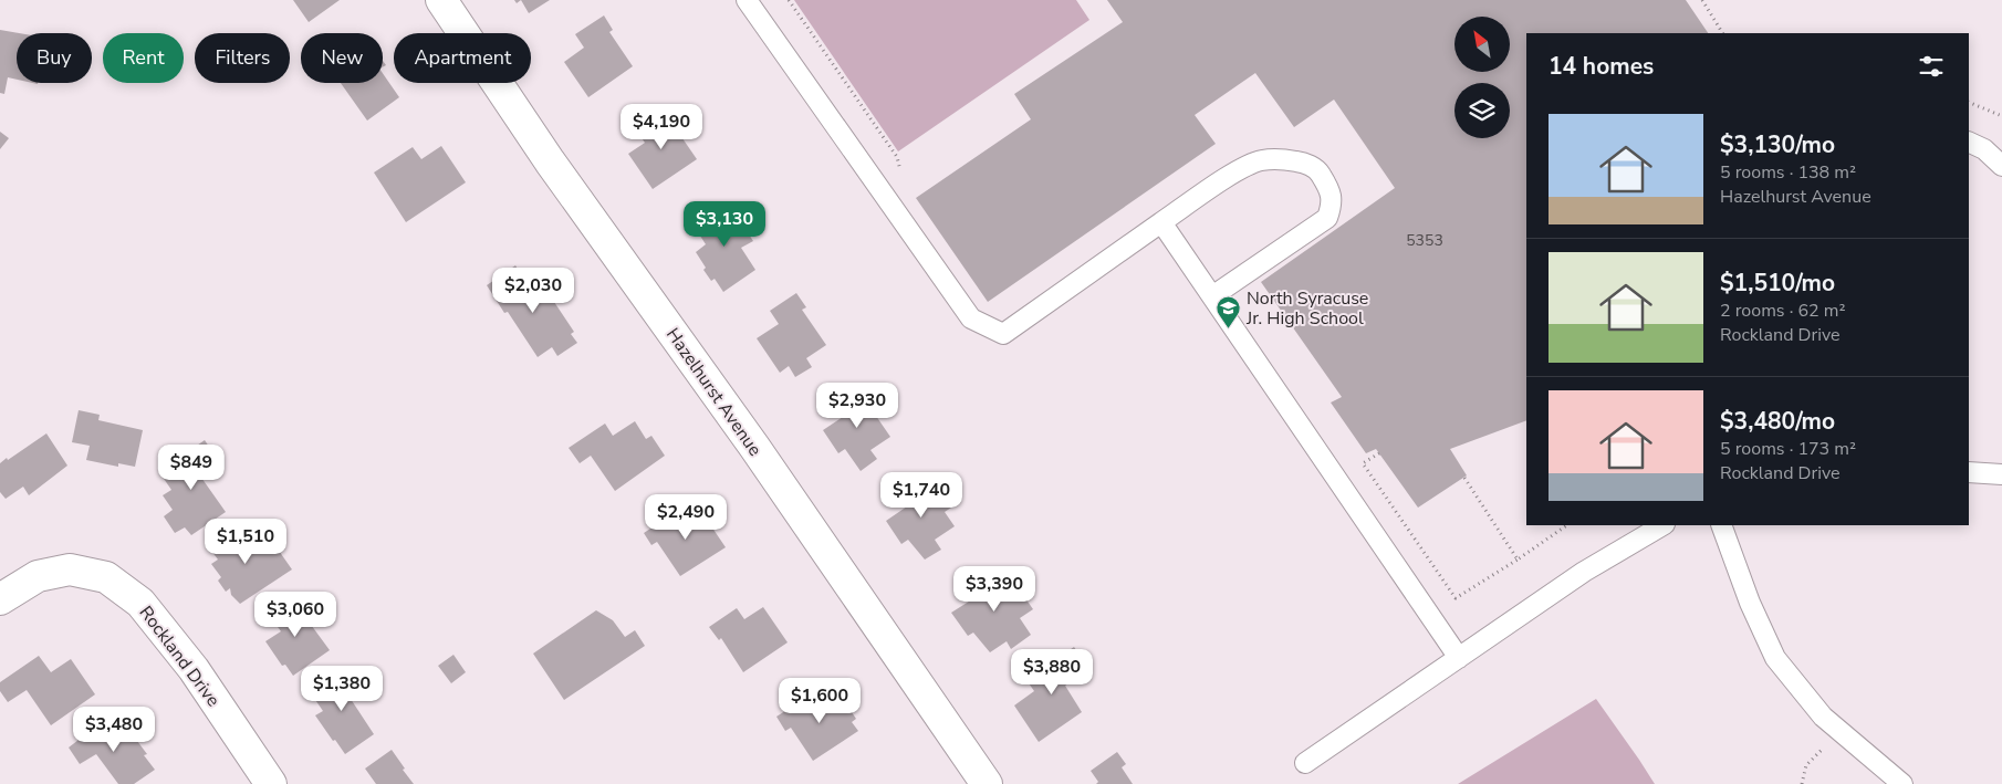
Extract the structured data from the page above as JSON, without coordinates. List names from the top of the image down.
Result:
{
  "streets": {
    "street": ["Hazelhurst Avenue", "Rockland Drive"]
  },
  "places": {
    "school or university": ["North Syracuse Jr. High School"]
  },
  "house_numbers": ["5353"],
  "north": "top left",
  "page": {
    "chip": [
      "Buy",
      "Rent",
      "Filters",
      "New",
      "Apartment"
    ],
    "heading": "14 homes",
    "list": [
      {
        "name": "$3,130/mo",
        "note": "5 rooms · 138 m² · Hazelhurst Avenue"
      },
      {
        "name": "$1,510/mo",
        "note": "2 rooms · 62 m² · Rockland Drive"
      },
      {
        "name": "$3,480/mo",
        "note": "5 rooms · 173 m² · Rockland Drive"
      }
    ],
    "price": [
      "$4,190",
      "$3,130",
      "$2,030",
      "$2,930",
      "$849",
      "$1,740",
      "$2,490",
      "$1,510",
      "$3,390",
      "$3,060",
      "$3,880",
      "$1,380",
      "$1,600",
      "$3,480"
    ]
  }
}
